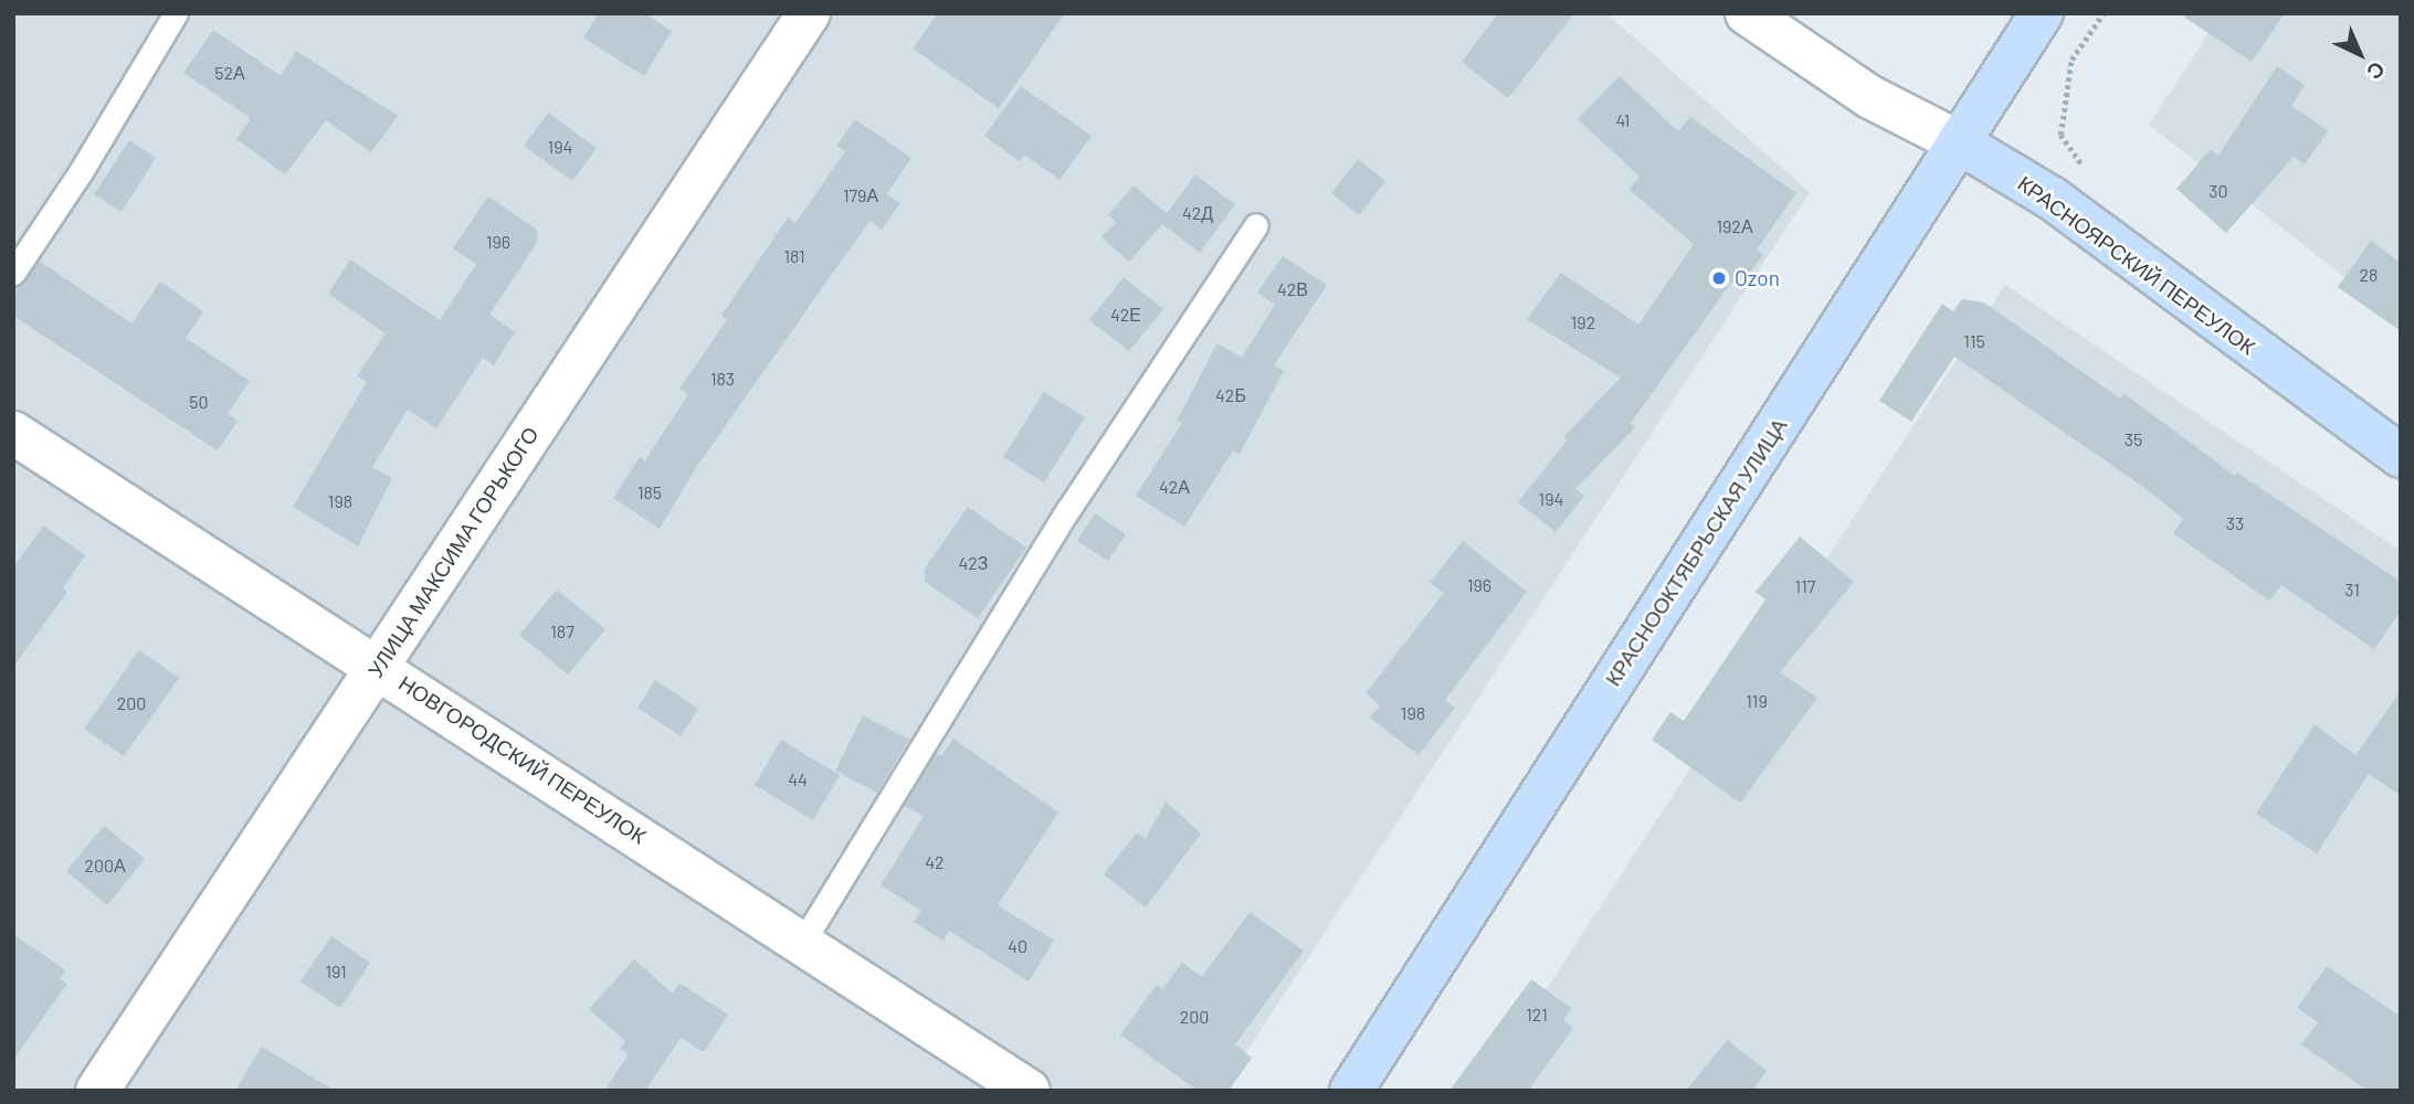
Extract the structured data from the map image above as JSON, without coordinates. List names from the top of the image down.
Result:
{
  "streets": {
    "main road": ["КРАСНОЯРСКИЙ ПЕРЕУЛОК", "КРАСНООКТЯБРЬСКАЯ УЛИЦА"],
    "street": ["УЛИЦА МАКСИМА ГОРЬКОГО", "НОВГОРОДСКИЙ ПЕРЕУЛОК"]
  },
  "crossings": [
    ["КРАСНОЯРСКИЙ ПЕРЕУЛОК", "КРАСНООКТЯБРЬСКАЯ УЛИЦА"],
    ["УЛИЦА МАКСИМА ГОРЬКОГО", "НОВГОРОДСКИЙ ПЕРЕУЛОК"]
  ],
  "places": ["Ozon"],
  "house_numbers": [
    "52А",
    "41",
    "194",
    "30",
    "179А",
    "42Д",
    "192А",
    "196",
    "181",
    "28",
    "42В",
    "42Е",
    "192",
    "115",
    "183",
    "42Б",
    "50",
    "35",
    "42А",
    "185",
    "194",
    "198",
    "33",
    "42З",
    "196",
    "117",
    "31",
    "187",
    "119",
    "200",
    "198",
    "44",
    "42",
    "200А",
    "40",
    "191",
    "121",
    "200"
  ],
  "north": "bottom right"
}
